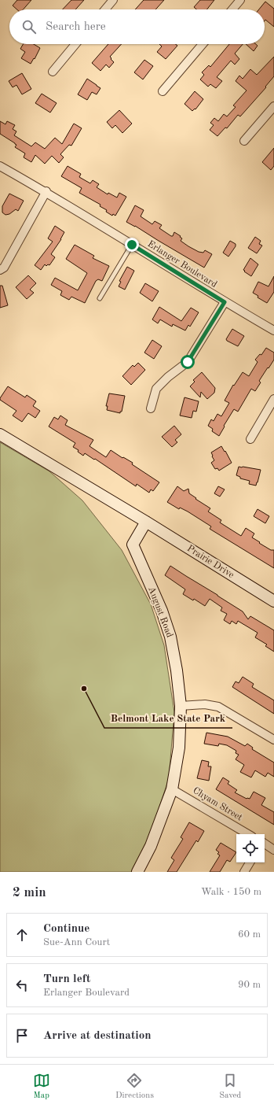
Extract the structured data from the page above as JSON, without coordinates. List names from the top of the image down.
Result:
{
  "streets": {
    "street": [
      "Erlanger Boulevard",
      "Prairie Drive",
      "August Road",
      "Chyam Street"
    ]
  },
  "crossings": [
    ["Prairie Drive", "August Road"],
    ["August Road", "Chyam Street"]
  ],
  "places": ["Belmont Lake State Park"],
  "page": {
    "search": "Search here",
    "heading": ["2 min", "Walk · 150 m"],
    "list": [
      ["Continue", "Sue-Ann Court", "60 m"],
      ["Turn left", "Erlanger Boulevard", "90 m"],
      "Arrive at destination"
    ],
    "nav": ["Map", "Directions", "Saved"]
  }
}
